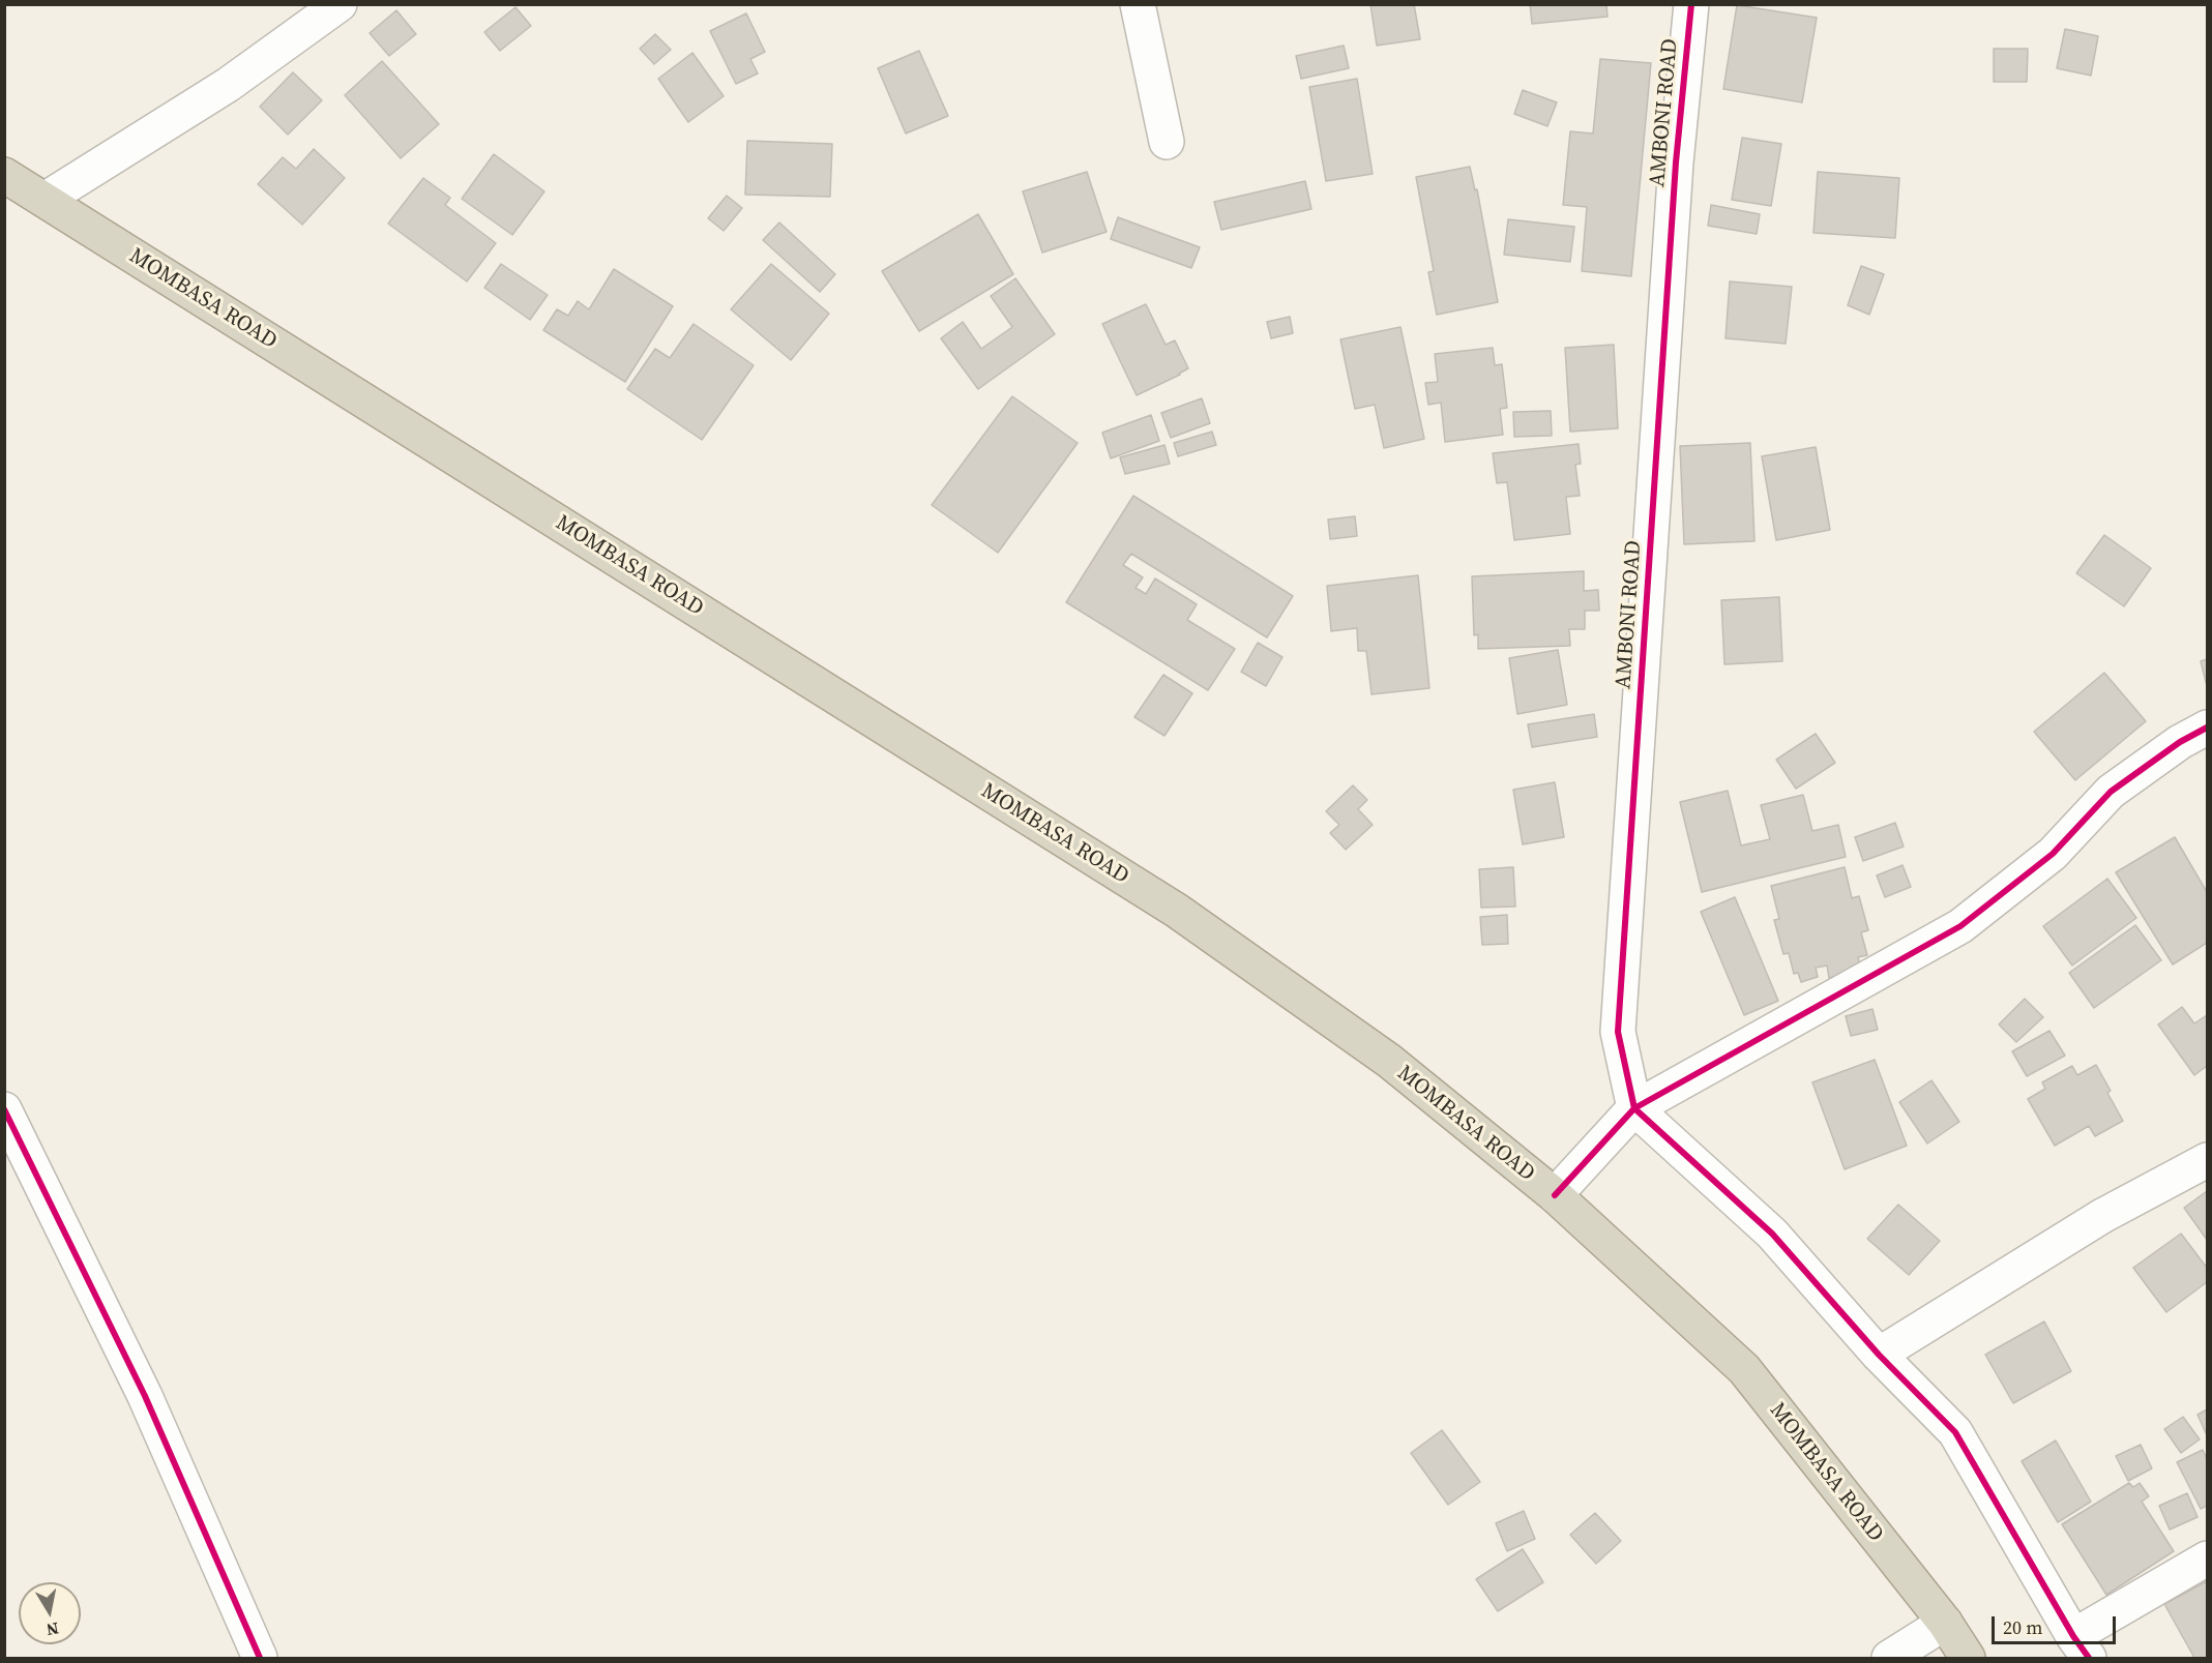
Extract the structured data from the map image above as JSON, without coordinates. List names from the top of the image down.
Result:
{
  "streets": {
    "highway": ["MOMBASA ROAD"],
    "street": ["AMBONI ROAD"]
  },
  "scale_bar": "20 m",
  "north": "bottom"
}
